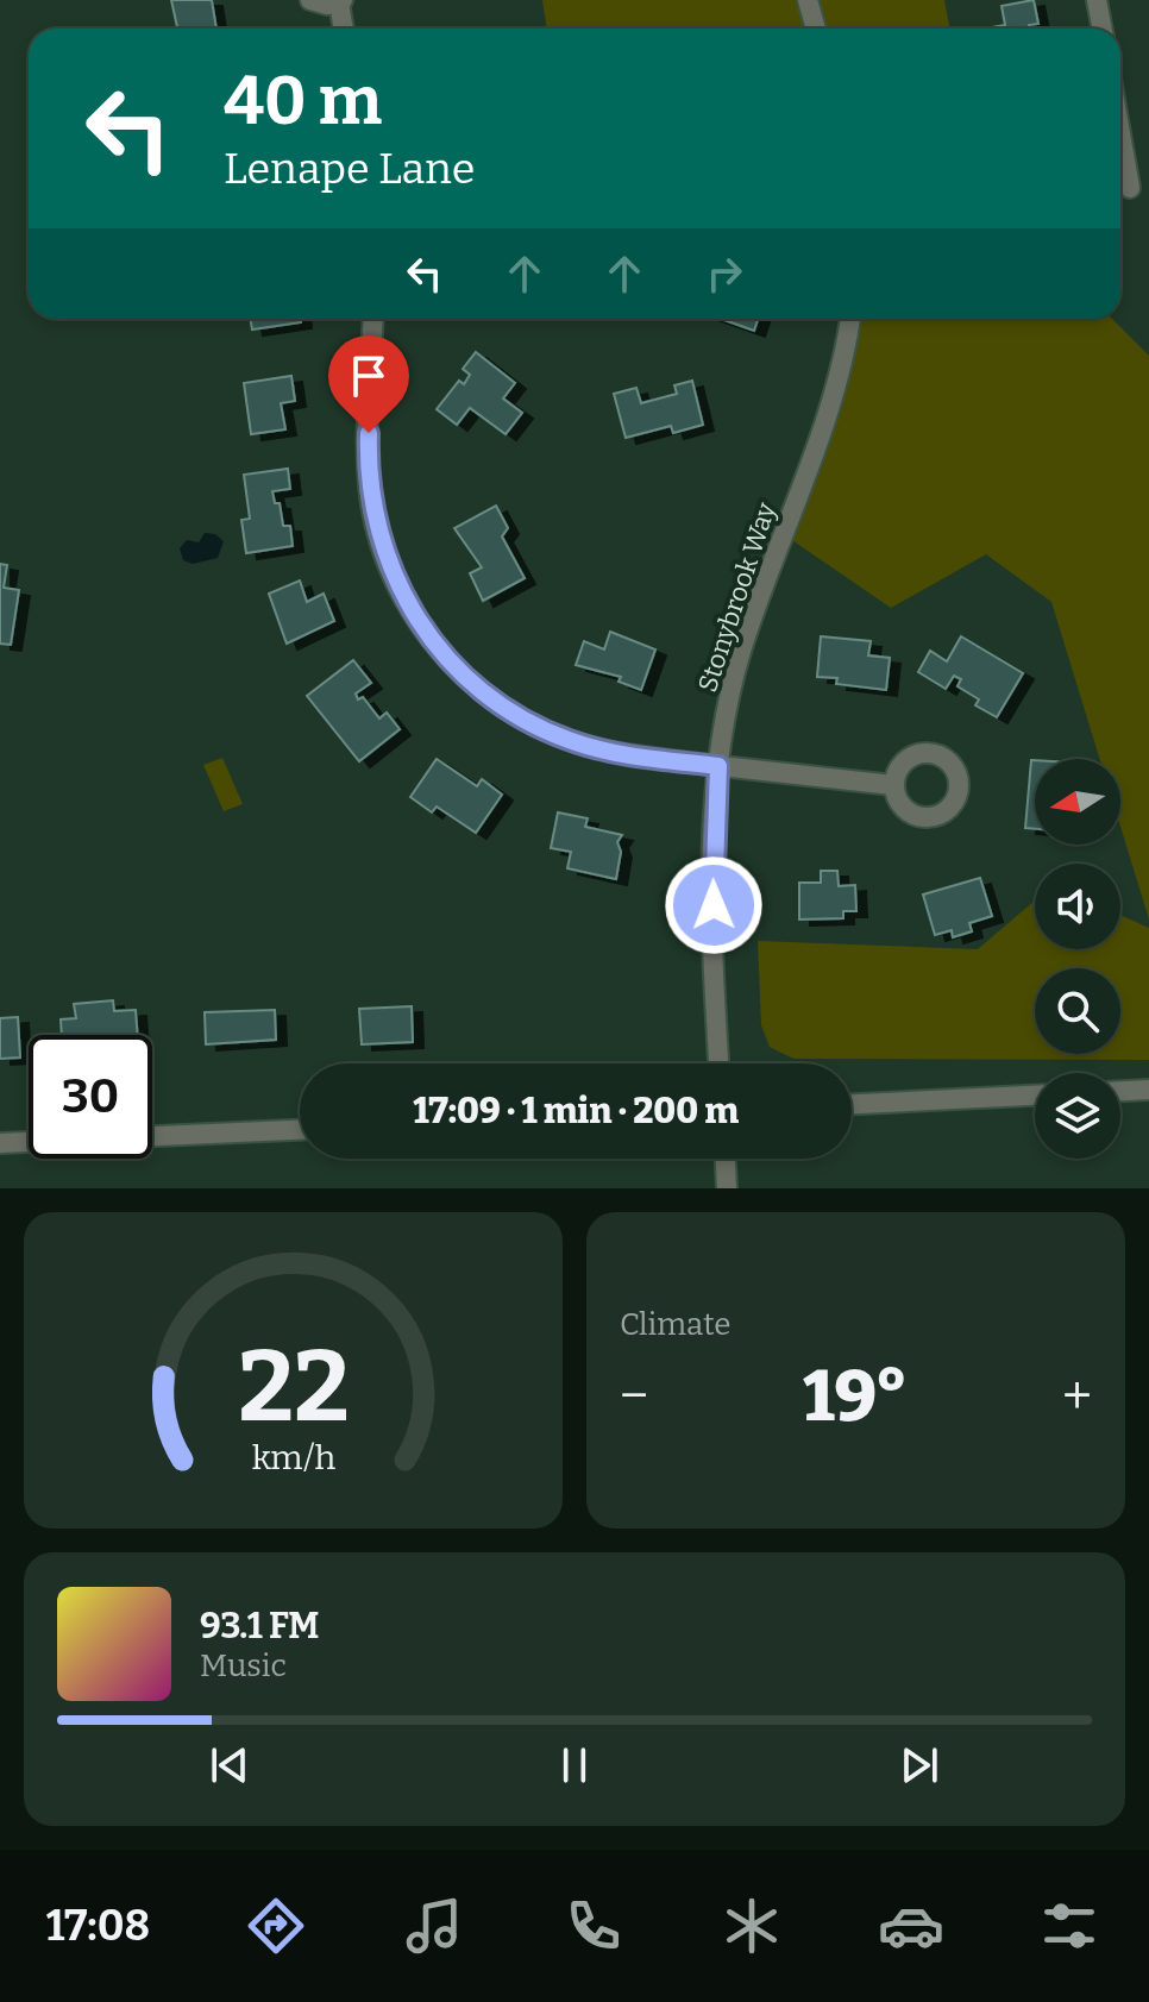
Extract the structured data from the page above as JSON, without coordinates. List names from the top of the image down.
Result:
{
  "streets": {
    "street": ["Stonybrook Way"]
  },
  "north": "left",
  "page": {
    "turn": ["40 m", "Lenape Lane"],
    "limit": "30",
    "trip": "17:09 · 1 min · 200 m",
    "tile": "Climate",
    "heat": ["−", "19°", "+"],
    "song": ["93.1 FM", "Music"],
    "tabs": "17:08",
    "gauge": ["22", "km/h"]
  }
}
